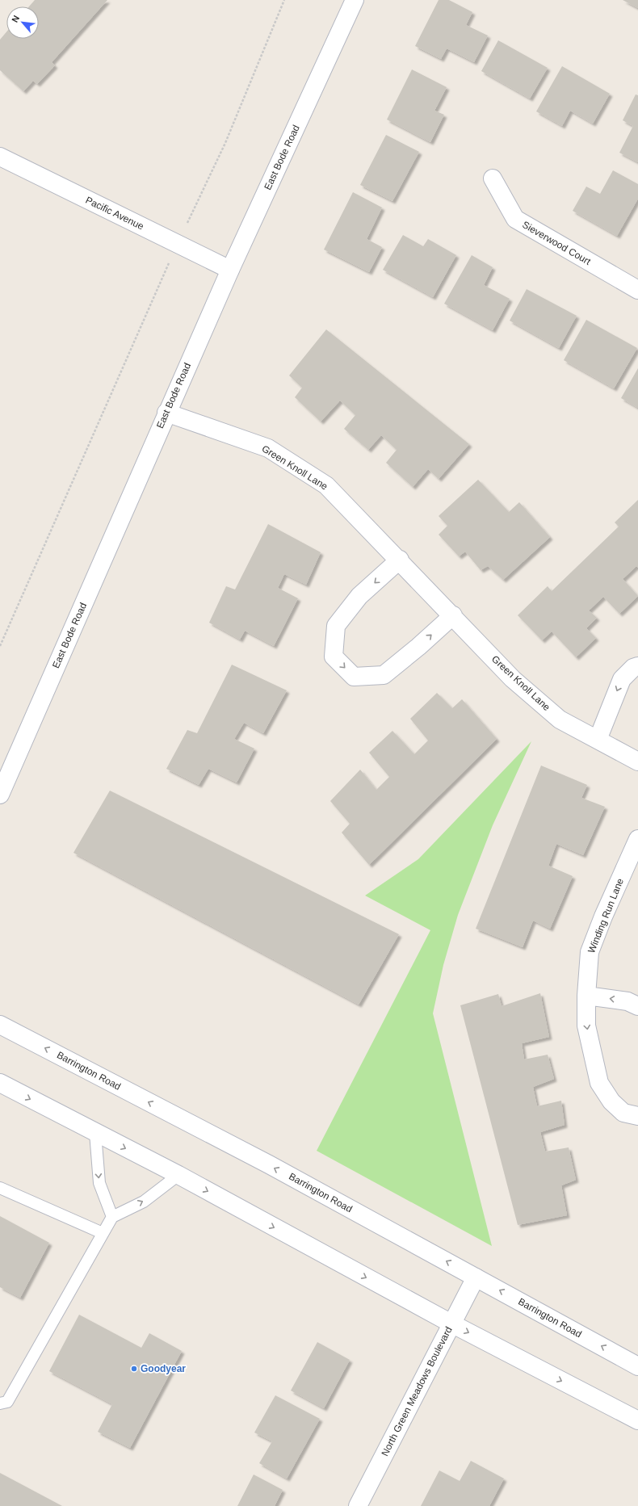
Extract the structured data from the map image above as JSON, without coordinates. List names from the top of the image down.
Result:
{
  "streets": {
    "street": [
      "East Bode Road",
      "Pacific Avenue",
      "Sieverwood Court",
      "Green Knoll Lane",
      "Winding Run Lane",
      "Barrington Road",
      "North Green Meadows Boulevard"
    ]
  },
  "crossings": [
    ["East Bode Road", "Pacific Avenue"],
    ["East Bode Road", "Green Knoll Lane"],
    ["Barrington Road", "North Green Meadows Boulevard"]
  ],
  "one_way": ["Winding Run Lane"],
  "places": ["Goodyear"],
  "north": "top left"
}
